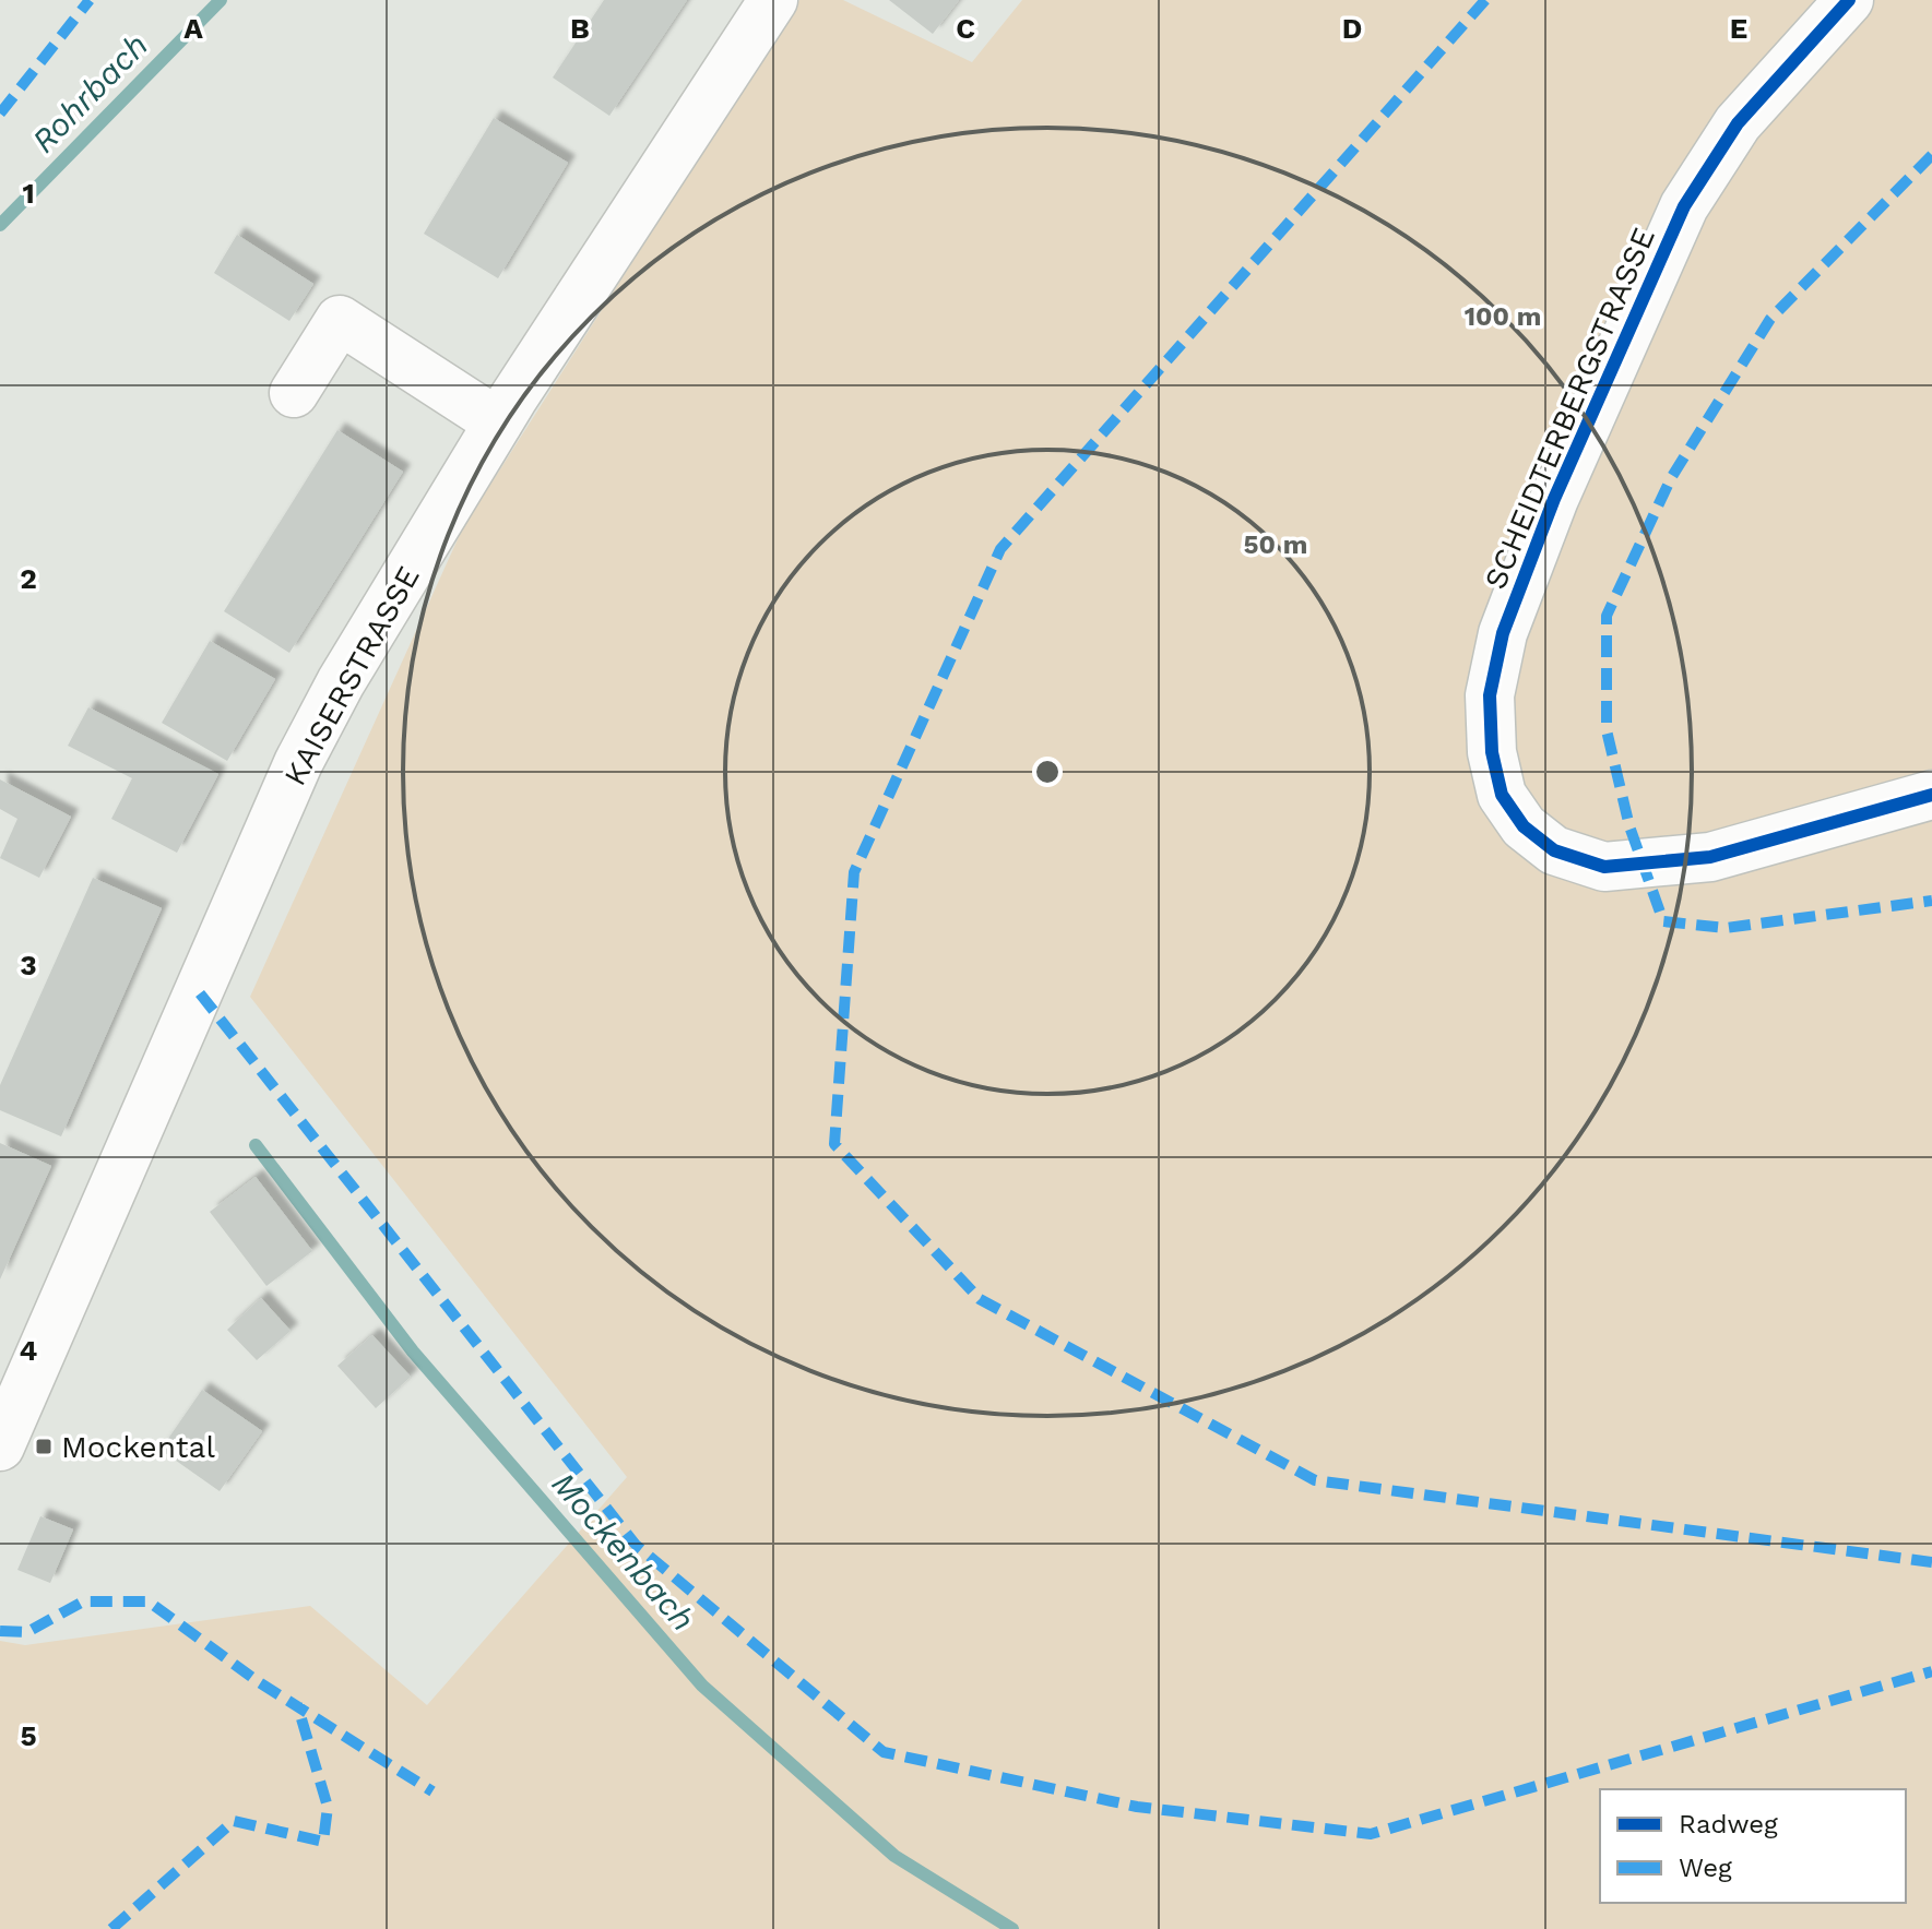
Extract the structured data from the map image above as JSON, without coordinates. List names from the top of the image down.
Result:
{
  "streets": {
    "main road": ["SCHEIDTERBERGSTRASSE", "KAISERSTRASSE"]
  },
  "water": ["Rohrbach", "Mockenbach"],
  "places": {
    "transit": ["Mockental"]
  },
  "legend": ["Radweg", "Weg"],
  "grid": {
    "columns": [
      "A",
      "B",
      "C",
      "D",
      "E"
    ],
    "rows": [
      "1",
      "2",
      "3",
      "4",
      "5"
    ]
  },
  "rings": ["100 m", "50 m"]
}
